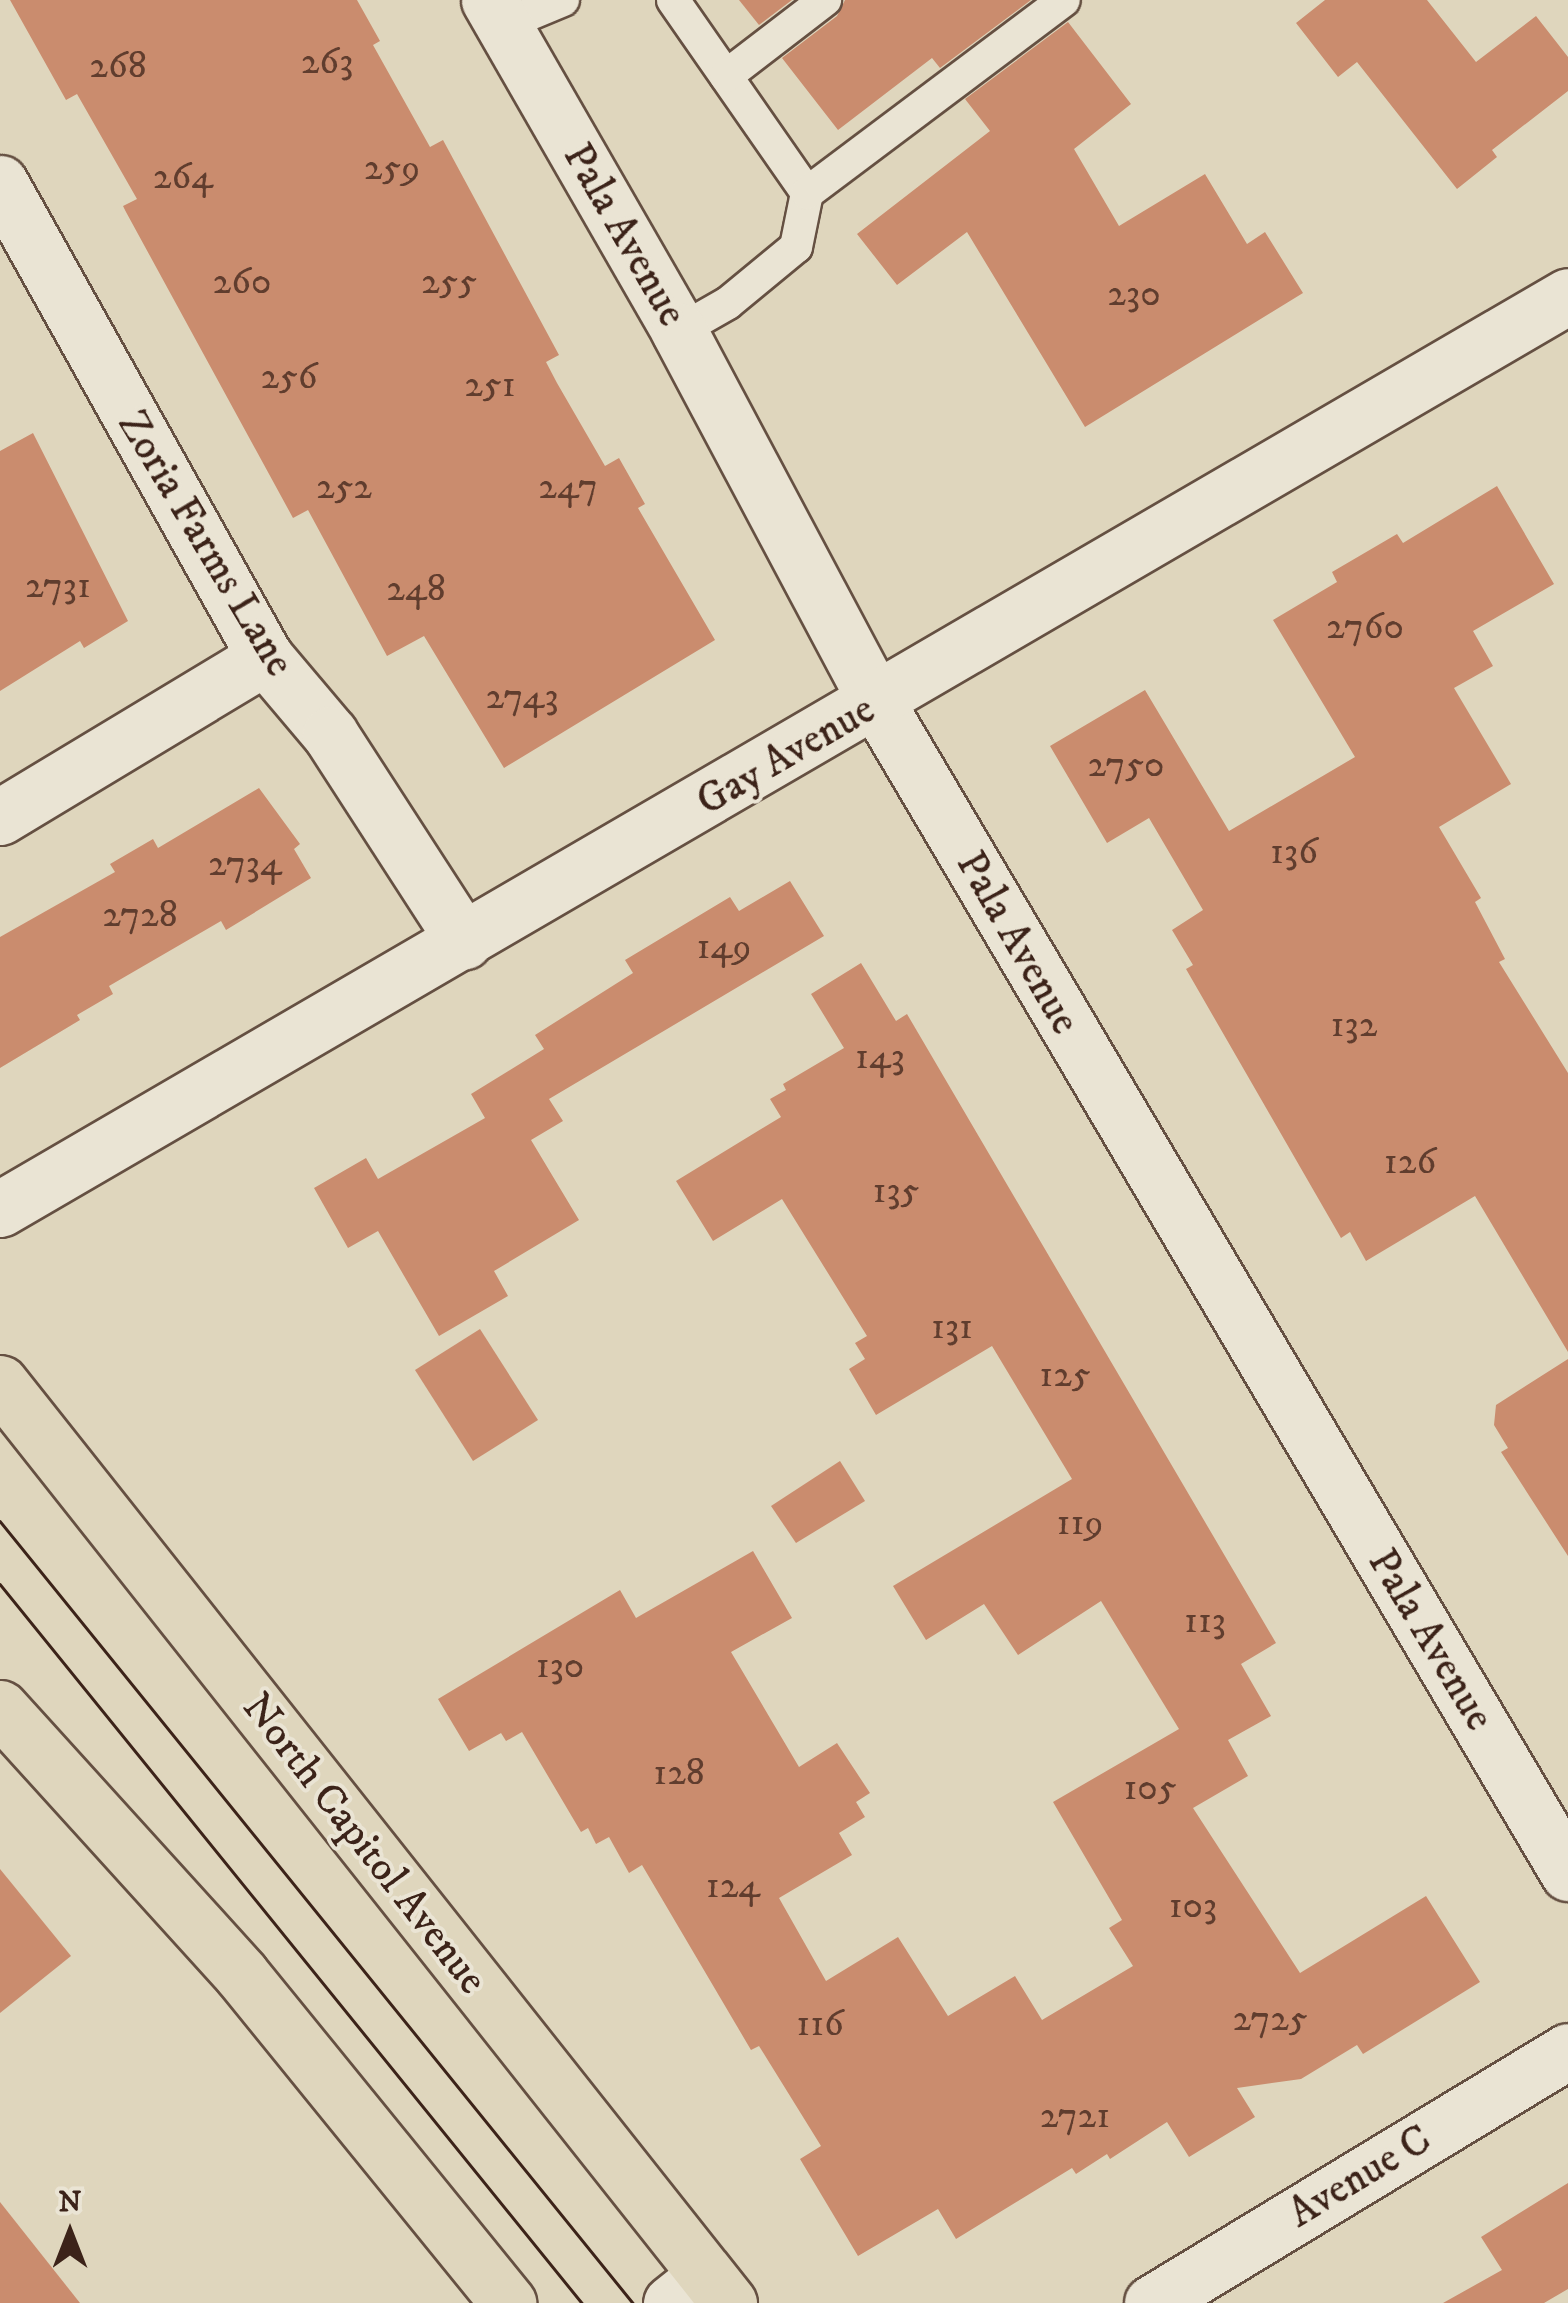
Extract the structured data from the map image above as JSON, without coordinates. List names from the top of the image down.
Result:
{
  "streets": {
    "main road": ["North Capitol Avenue"],
    "street": [
      "Pala Avenue",
      "Zoria Farms Lane",
      "Gay Avenue",
      "Avenue C"
    ]
  },
  "crossings": [
    ["Pala Avenue", "Gay Avenue"],
    ["Zoria Farms Lane", "Gay Avenue"]
  ],
  "house_numbers": [
    "263",
    "268",
    "259",
    "264",
    "260",
    "255",
    "230",
    "256",
    "251",
    "252",
    "247",
    "2731",
    "248",
    "2760",
    "2743",
    "2750",
    "136",
    "2734",
    "2728",
    "149",
    "132",
    "143",
    "126",
    "135",
    "131",
    "125",
    "119",
    "113",
    "130",
    "128",
    "105",
    "124",
    "103",
    "2725",
    "116",
    "2721"
  ],
  "north": "top"
}
